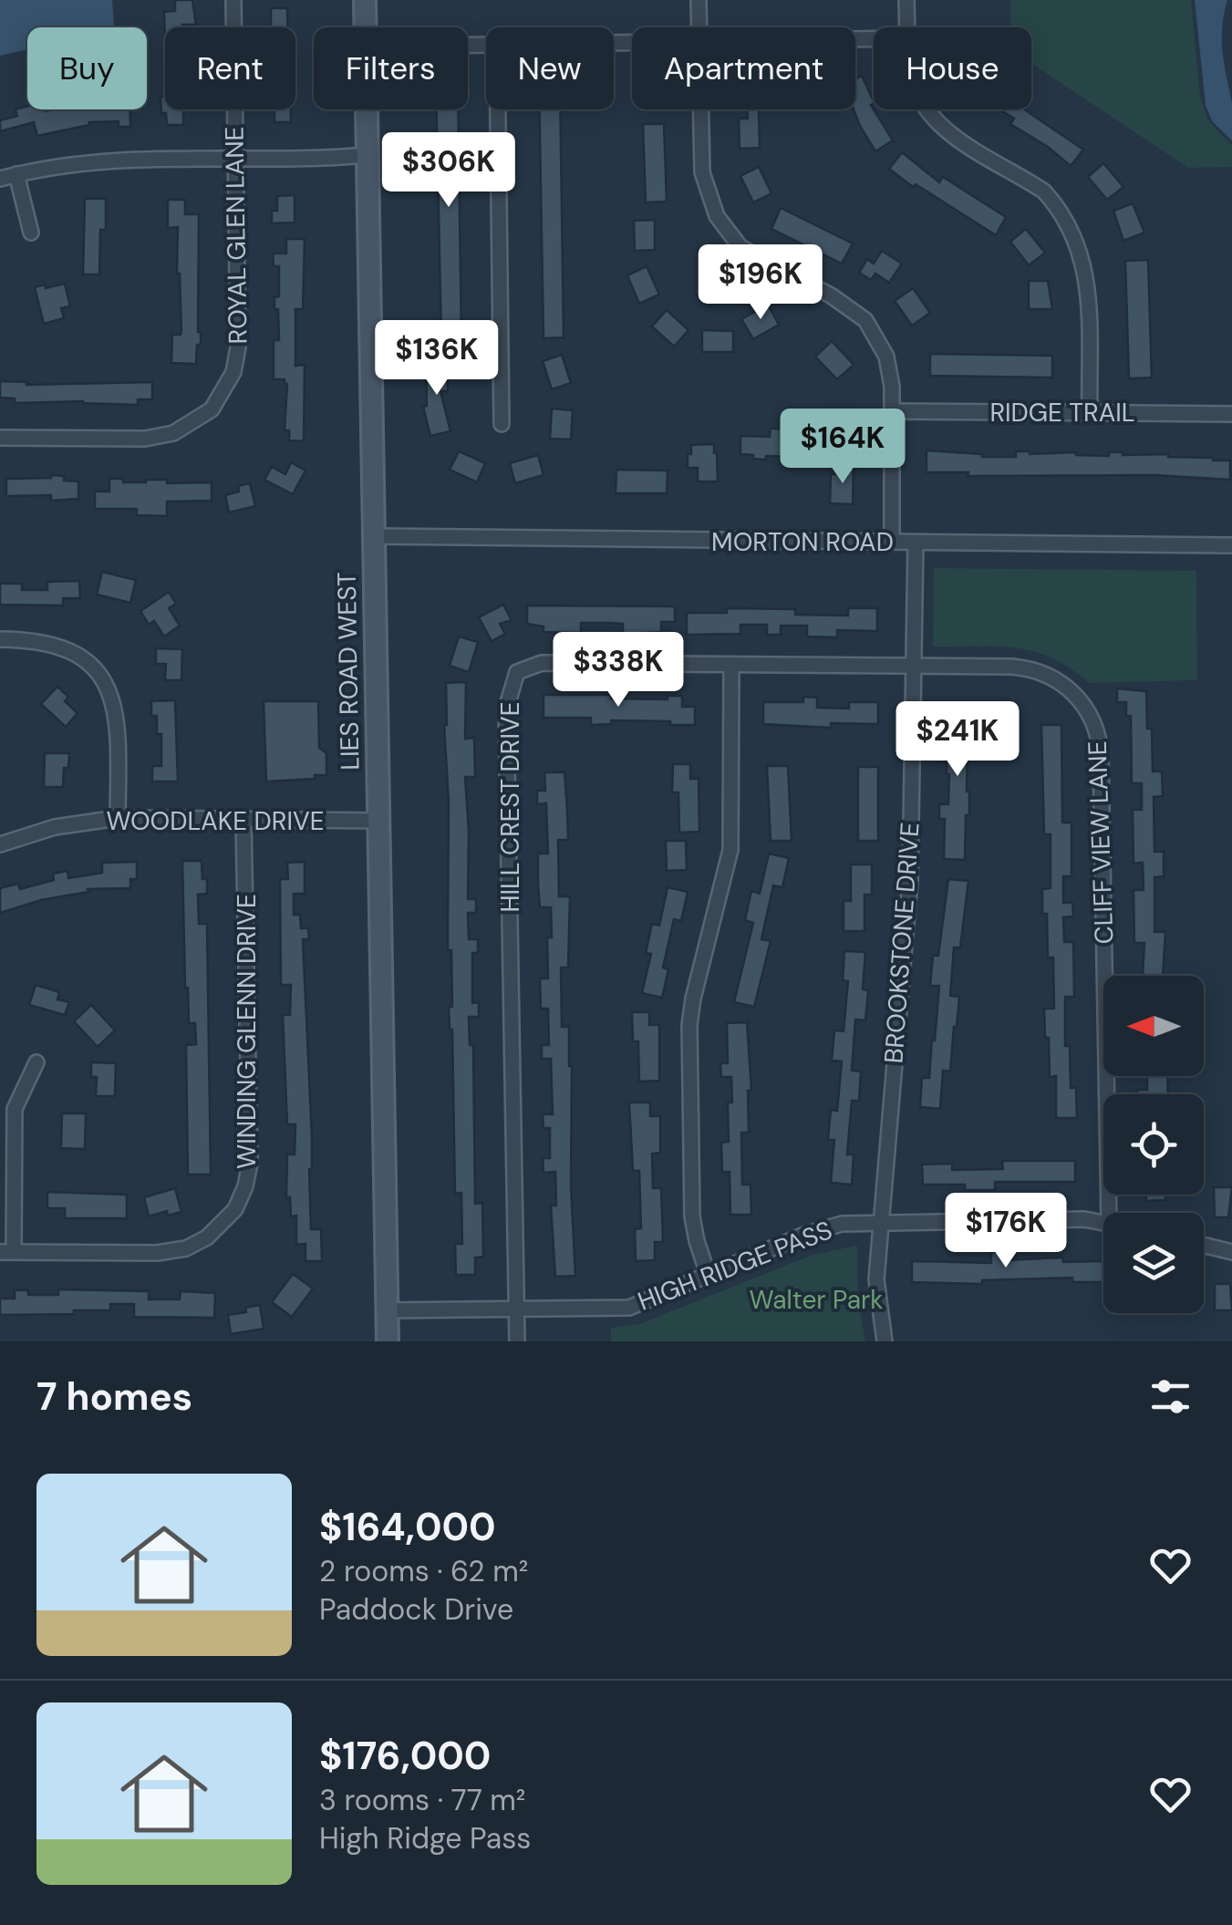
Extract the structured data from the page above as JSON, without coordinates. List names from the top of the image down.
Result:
{
  "streets": {
    "street": [
      "ROYAL GLEN LANE",
      "RIDGE TRAIL",
      "MORTON ROAD",
      "LIES ROAD WEST",
      "HILL CREST DRIVE",
      "WOODLAKE DRIVE",
      "CLIFF VIEW LANE",
      "BROOKSTONE DRIVE",
      "WINDING GLENN DRIVE",
      "HIGH RIDGE PASS"
    ]
  },
  "crossings": [
    ["MORTON ROAD", "LIES ROAD WEST"],
    ["MORTON ROAD", "BROOKSTONE DRIVE"],
    ["LIES ROAD WEST", "WOODLAKE DRIVE"],
    ["LIES ROAD WEST", "HIGH RIDGE PASS"],
    ["HILL CREST DRIVE", "CLIFF VIEW LANE"],
    ["HILL CREST DRIVE", "BROOKSTONE DRIVE"],
    ["HILL CREST DRIVE", "HIGH RIDGE PASS"],
    ["WOODLAKE DRIVE", "WINDING GLENN DRIVE"],
    ["CLIFF VIEW LANE", "BROOKSTONE DRIVE"],
    ["BROOKSTONE DRIVE", "HIGH RIDGE PASS"]
  ],
  "parks": ["Walter Park"],
  "north": "left",
  "page": {
    "chip": [
      "Buy",
      "Rent",
      "Filters",
      "New",
      "Apartment",
      "House"
    ],
    "price": [
      "$306K",
      "$196K",
      "$136K",
      "$164K",
      "$338K",
      "$241K",
      "$176K"
    ],
    "heading": "7 homes",
    "list": [
      {
        "name": "$164,000",
        "note": "2 rooms · 62 m² · Paddock Drive"
      },
      {
        "name": "$176,000",
        "note": "3 rooms · 77 m² · High Ridge Pass"
      }
    ]
  }
}
